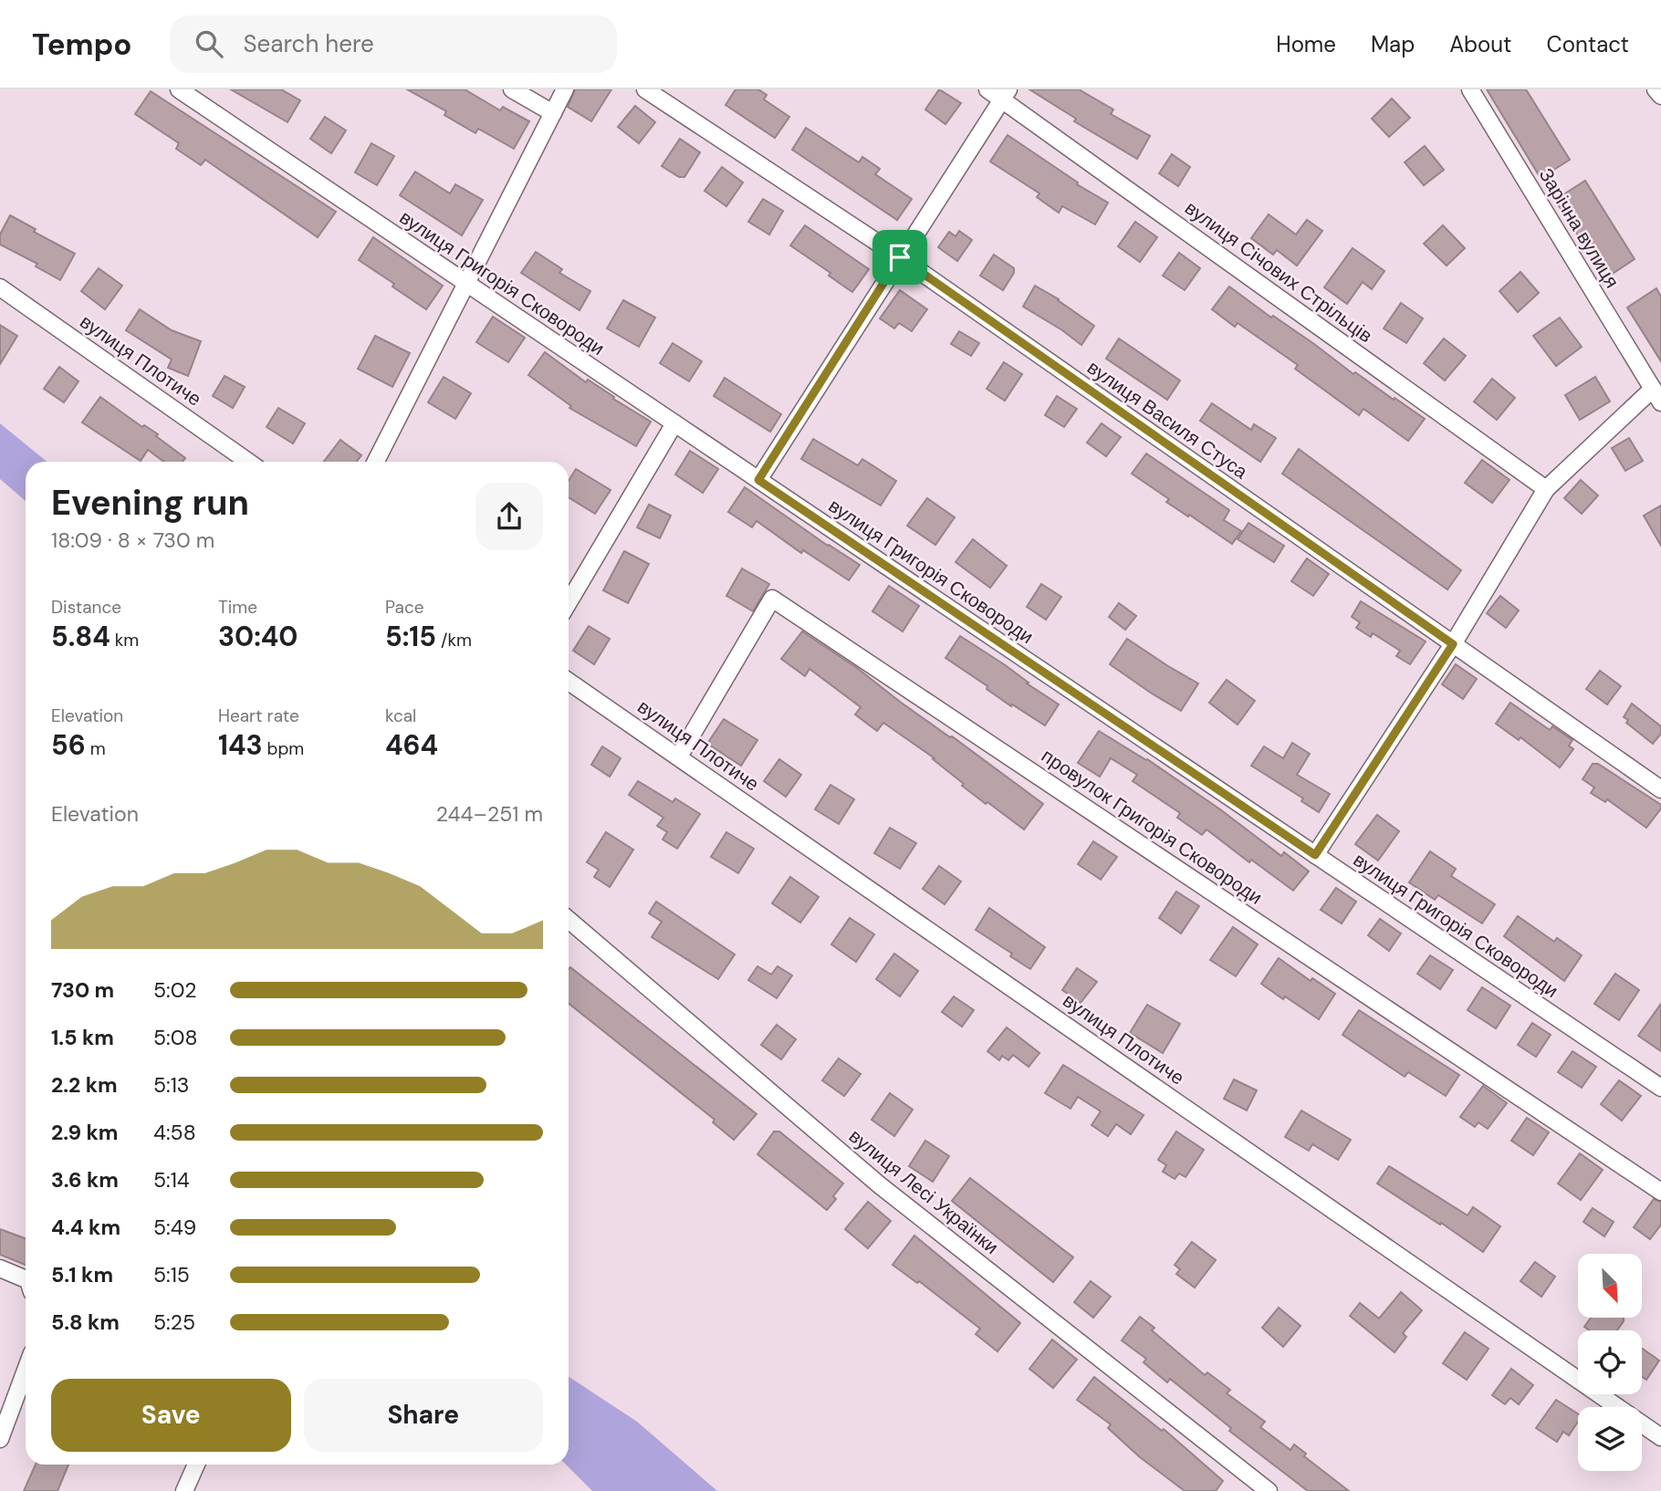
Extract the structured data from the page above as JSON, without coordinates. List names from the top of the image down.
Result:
{
  "streets": {
    "street": [
      "Зарічна вулиця",
      "вулиця Січових Стрільців",
      "вулиця Григорія Сковороди",
      "вулиця Плотиче",
      "вулиця Василя Стуса",
      "провулок Григорія Сковороди",
      "вулиця Лесі Українки"
    ]
  },
  "crossings": [
    ["Зарічна вулиця", "вулиця Січових Стрільців"],
    ["Зарічна вулиця", "вулиця Григорія Сковороди"],
    ["Зарічна вулиця", "вулиця Василя Стуса"],
    ["вулиця Плотиче", "провулок Григорія Сковороди"]
  ],
  "north": "bottom right",
  "page": {
    "header": "Tempo",
    "search": "Search here",
    "nav": [
      "Home",
      "Map",
      "About",
      "Contact"
    ],
    "heading": ["Evening run", "18:09 · 8 × 730 m"],
    "stats": [
      ["Distance", "5.84 km"],
      ["Time", "30:40"],
      ["Pace", "5:15 /km"],
      ["Elevation", "56 m"],
      ["Heart rate", "143 bpm"],
      ["kcal", "464"]
    ],
    "chart": ["Elevation", "244–251 m"],
    "list": [
      {
        "name": "730 m",
        "note": "5:02"
      },
      {
        "name": "1.5 km",
        "note": "5:08"
      },
      {
        "name": "2.2 km",
        "note": "5:13"
      },
      {
        "name": "2.9 km",
        "note": "4:58"
      },
      {
        "name": "3.6 km",
        "note": "5:14"
      },
      {
        "name": "4.4 km",
        "note": "5:49"
      },
      {
        "name": "5.1 km",
        "note": "5:15"
      },
      {
        "name": "5.8 km",
        "note": "5:25"
      }
    ],
    "buttons": ["Save", "Share"]
  }
}
